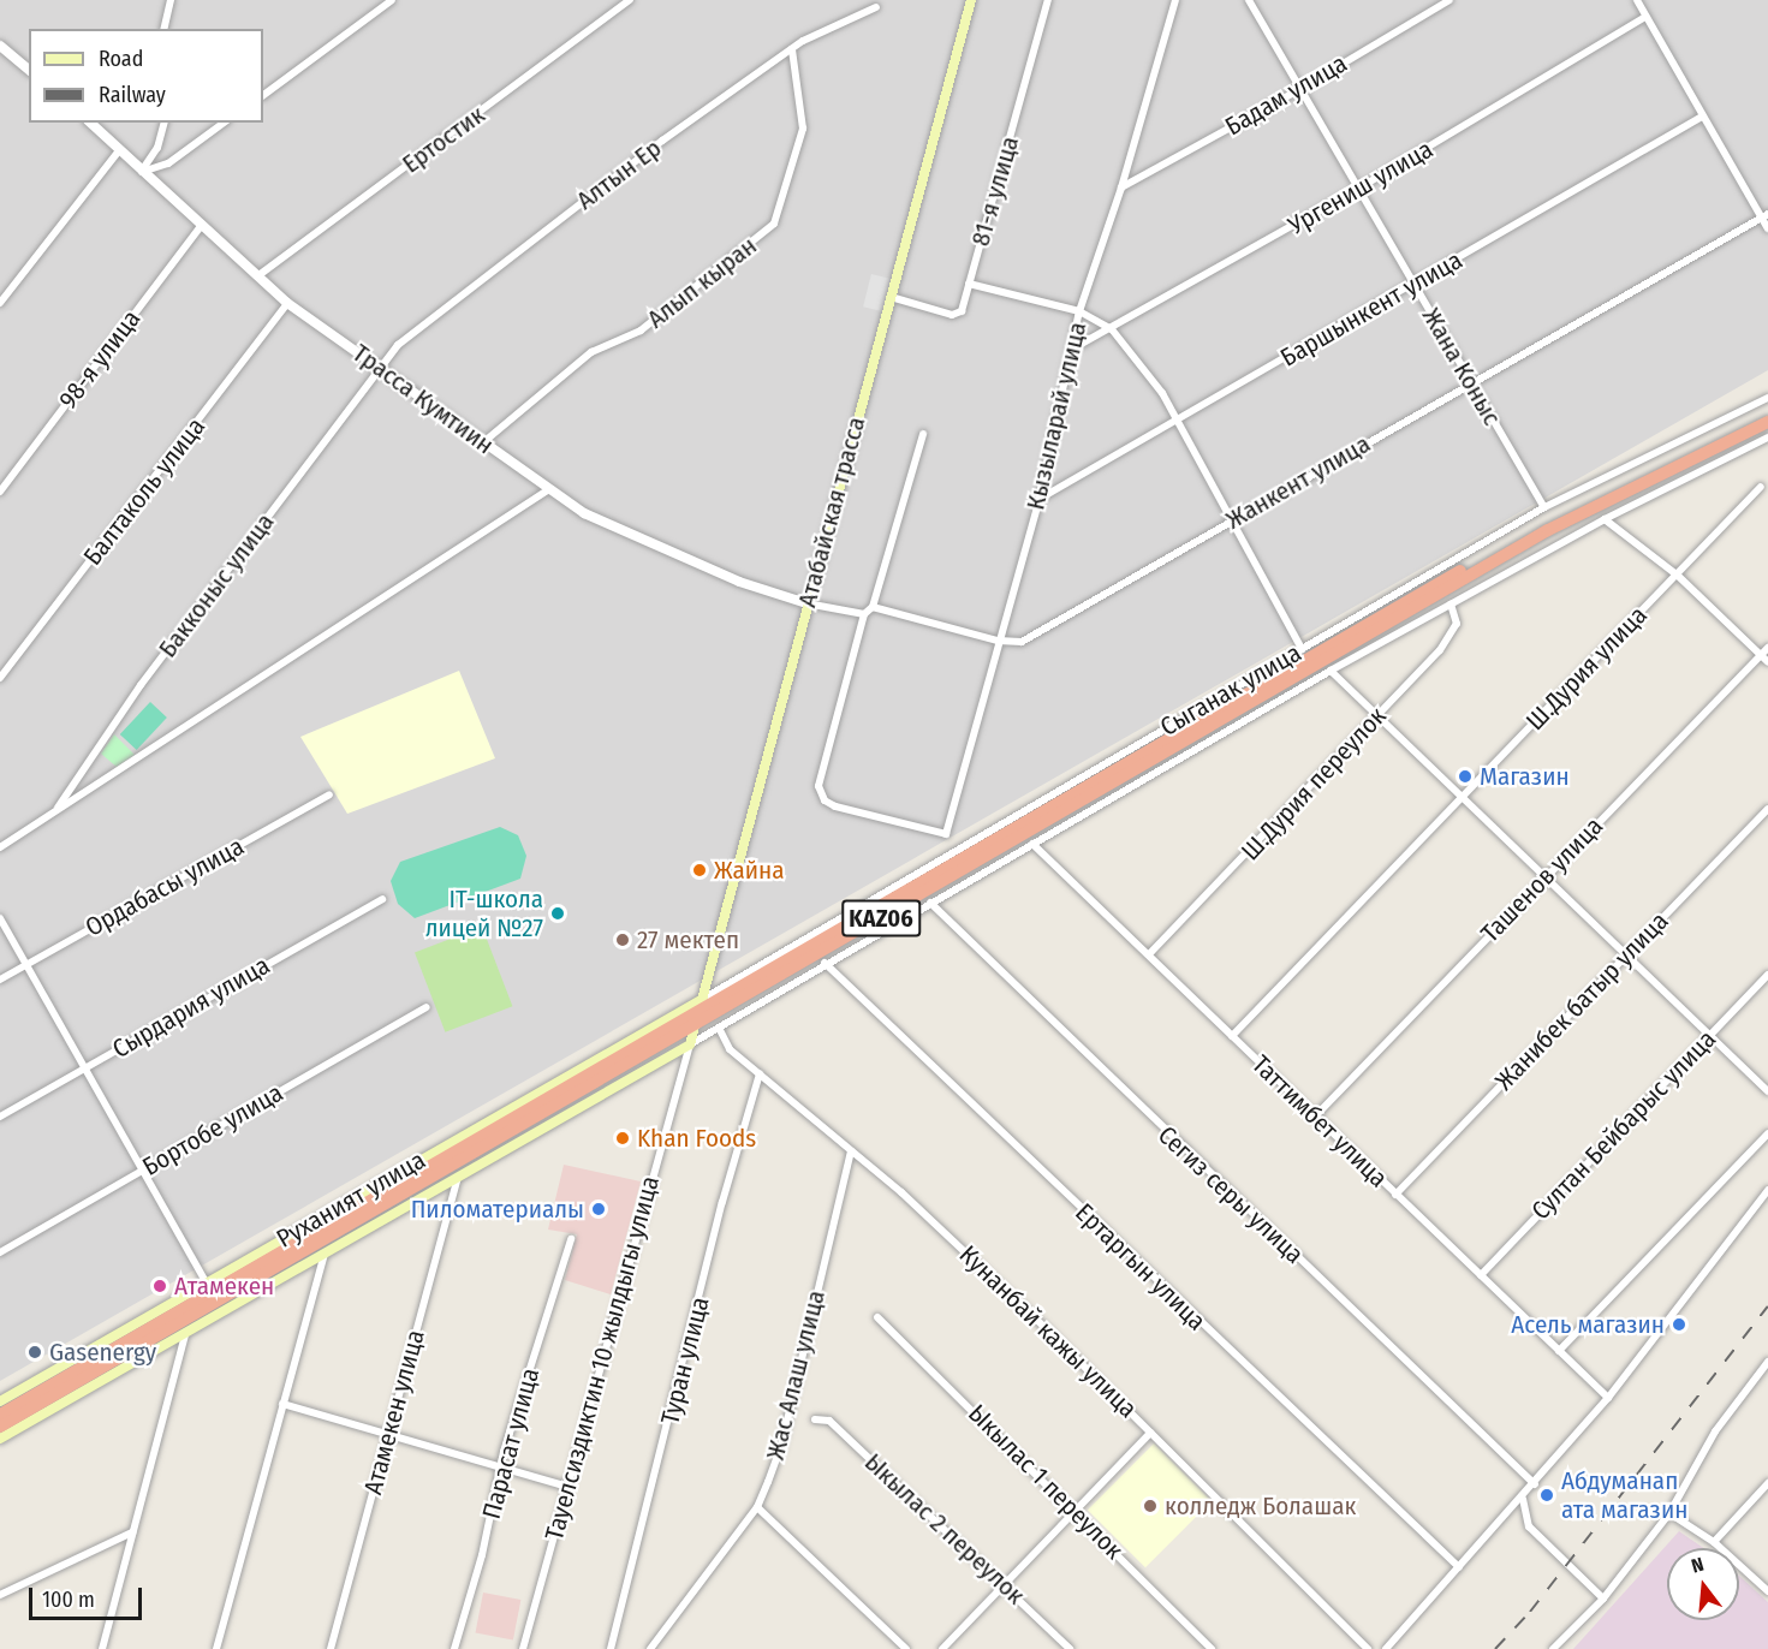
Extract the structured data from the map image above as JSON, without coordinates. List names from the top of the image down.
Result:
{
  "streets": {
    "highway": ["KАZ06"],
    "main road": ["Атабайская трасса", "Руханият улица", "Тауелсиздиктин 10 жылдыгы улица"],
    "street": [
      "Бадам улица",
      "Ертостик",
      "Алтын Ер",
      "Ургениш улица",
      "81-я улица",
      "Алып кыран",
      "Баршынкент улица",
      "98-я улица",
      "Жана Коныс",
      "Трасса Кумтиин",
      "Кызыларай улица",
      "Жанкент улица",
      "Балтаколь улица",
      "Бакконыс улица",
      "Ш.Дурия улица",
      "Сыганак улица",
      "Ш.Дурия переулок",
      "Ташенов улица",
      "Ордабасы улица",
      "Жанибек батыр улица",
      "Сырдария улица",
      "Таттимбет улица",
      "Султан Бейбарыс улица",
      "Бортобе улица",
      "Сегиз серы улица",
      "Ертаргын улица",
      "Кунанбай кажы улица",
      "Туран улица",
      "Жас Алаш улица",
      "Атамекен улица",
      "Парасат улица",
      "Ыкылас 1 переулок",
      "Ыкылас 2 переулок"
    ]
  },
  "crossings": [
    ["Бадам улица", "Жана Коныс"],
    ["Бадам улица", "Кызыларай улица"],
    ["Ертостик", "Трасса Кумтиин"],
    ["Алтын Ер", "Алып кыран"],
    ["Алтын Ер", "Трасса Кумтиин"],
    ["Алтын Ер", "Бакконыс улица"],
    ["Ургениш улица", "Жана Коныс"],
    ["Ургениш улица", "Кызыларай улица"],
    ["81-я улица", "Атабайская трасса"],
    ["Алып кыран", "Трасса Кумтиин"],
    ["Баршынкент улица", "Жана Коныс"],
    ["Баршынкент улица", "Кызыларай улица"],
    ["98-я улица", "Трасса Кумтиин"],
    ["Жана Коныс", "Жанкент улица"],
    ["Жана Коныс", "Сыганак улица"],
    ["Трасса Кумтиин", "Балтаколь улица"],
    ["Трасса Кумтиин", "Атабайская трасса"],
    ["Трасса Кумтиин", "Бакконыс улица"],
    ["Кызыларай улица", "Жанкент улица"],
    ["Атабайская трасса", "Сыганак улица"],
    ["Атабайская трасса", "KАZ06"],
    ["Атабайская трасса", "Руханият улица"],
    ["Атабайская трасса", "Тауелсиздиктин 10 жылдыгы улица"],
    ["Ш.Дурия улица", "Таттимбет улица"],
    ["Сыганак улица", "KАZ06"],
    ["Сыганак улица", "Руханият улица"],
    ["Ш.Дурия переулок", "Таттимбет улица"],
    ["Ташенов улица", "Таттимбет улица"],
    ["KАZ06", "Руханият улица"],
    ["KАZ06", "Тауелсиздиктин 10 жылдыгы улица"],
    ["Жанибек батыр улица", "Таттимбет улица"],
    ["Таттимбет улица", "Султан Бейбарыс улица"],
    ["Руханият улица", "Тауелсиздиктин 10 жылдыгы улица"],
    ["Руханият улица", "Атамекен улица"],
    ["Кунанбай кажы улица", "Туран улица"],
    ["Кунанбай кажы улица", "Жас Алаш улица"]
  ],
  "places": [
    "Магазин",
    "Жайна",
    "IT-школа лицей №27",
    "27 мектеп",
    "Khan Foods",
    "Пиломатериалы",
    "Атамекен",
    "Асель магазин",
    "Gasenergy",
    "Абдуманап ата магазин",
    "колледж Болашак"
  ],
  "legend": ["Road", "Railway"],
  "scale_bar": "100 m",
  "north": "top"
}
